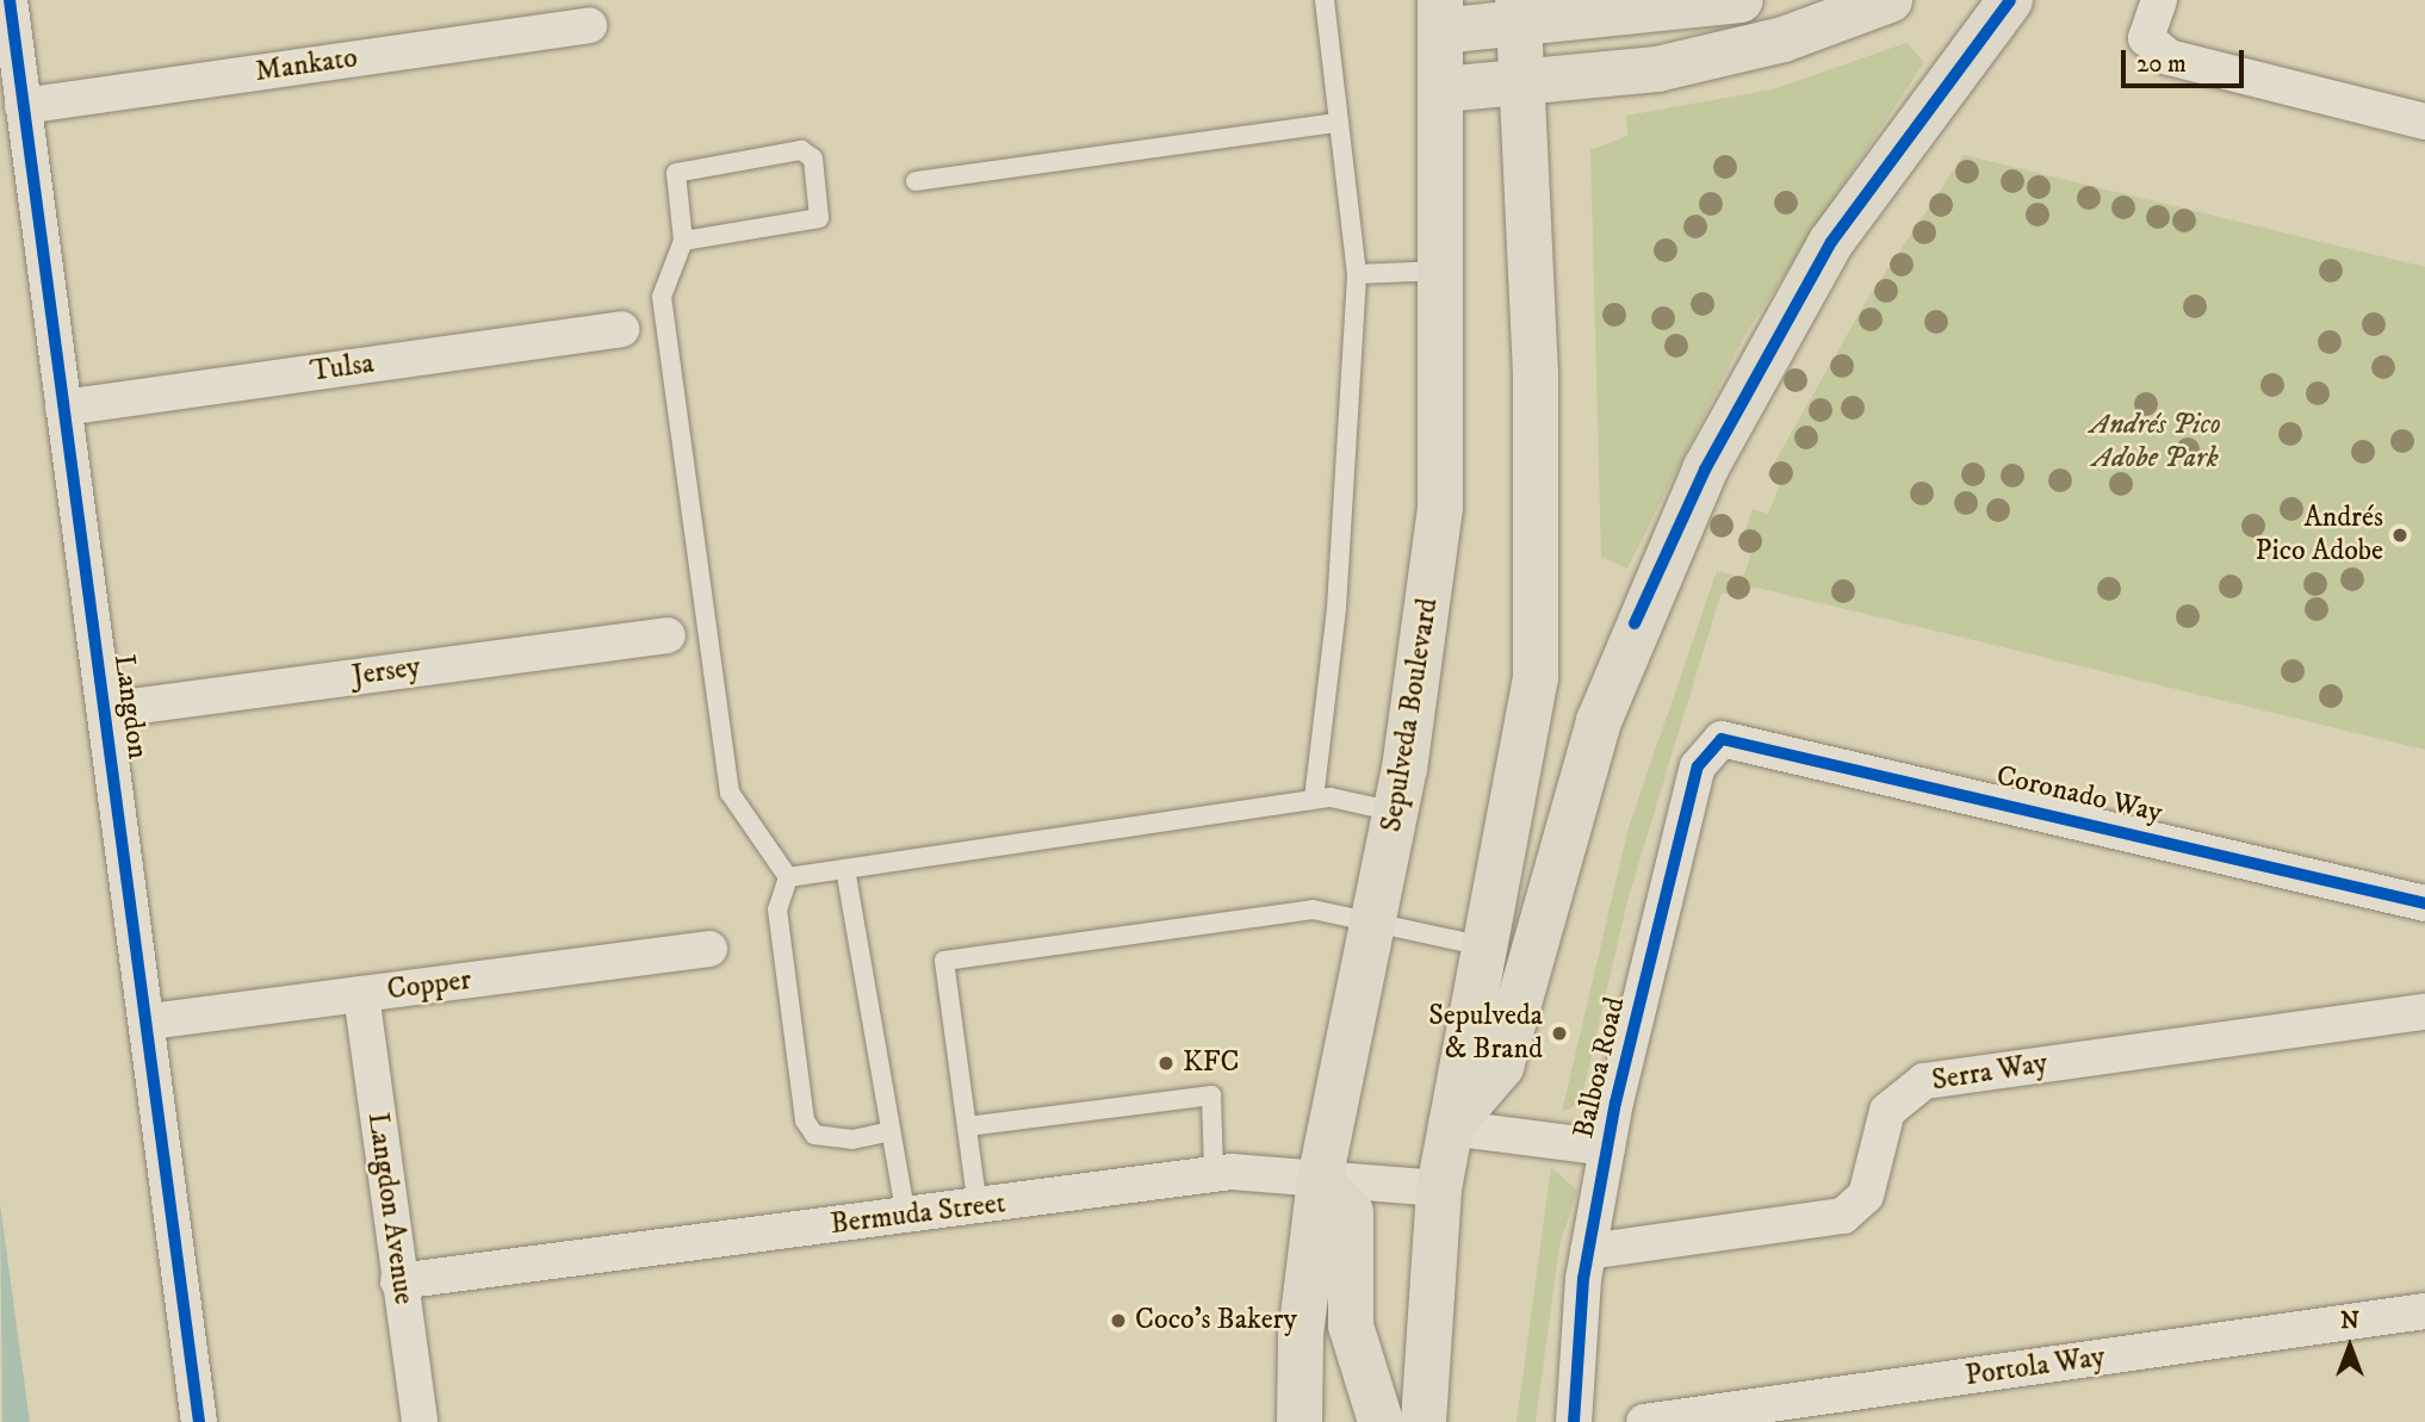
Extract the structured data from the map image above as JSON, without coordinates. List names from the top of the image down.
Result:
{
  "streets": {
    "main road": ["Sepulveda Boulevard"],
    "street": [
      "Mankato",
      "Tulsa",
      "Jersey",
      "Langdon",
      "Coronado Way",
      "Copper",
      "Balboa Road",
      "Serra Way",
      "Langdon Avenue",
      "Bermuda Street",
      "Portola Way"
    ]
  },
  "crossings": [
    ["Mankato", "Langdon"],
    ["Tulsa", "Langdon"],
    ["Jersey", "Langdon"],
    ["Langdon", "Copper"],
    ["Sepulveda Boulevard", "Bermuda Street"],
    ["Coronado Way", "Balboa Road"],
    ["Copper", "Langdon Avenue"],
    ["Balboa Road", "Serra Way"],
    ["Langdon Avenue", "Bermuda Street"]
  ],
  "parks": ["Andrés Pico Adobe Park"],
  "places": [
    "Andrés Pico Adobe",
    "Sepulveda & Brand",
    "KFC",
    "Coco's Bakery"
  ],
  "scale_bar": "20 m",
  "north": "top"
}
